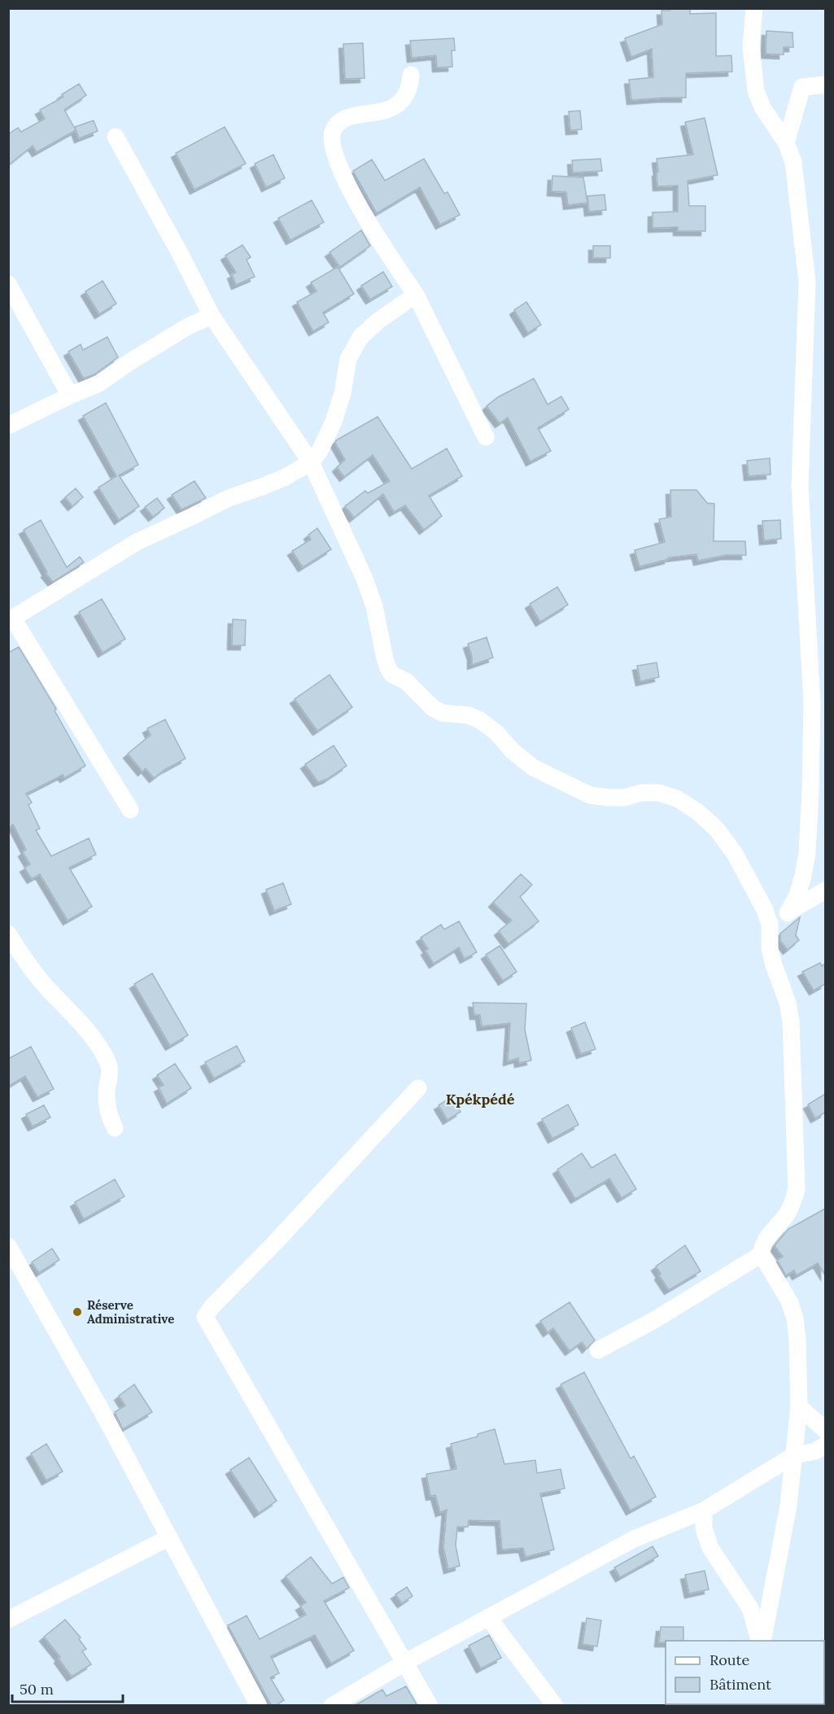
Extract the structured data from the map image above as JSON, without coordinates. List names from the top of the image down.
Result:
{
  "districts": ["Kpékpédé"],
  "places": ["Réserve Administrative"],
  "legend": ["Route", "Bâtiment"],
  "scale_bar": "50 m"
}
